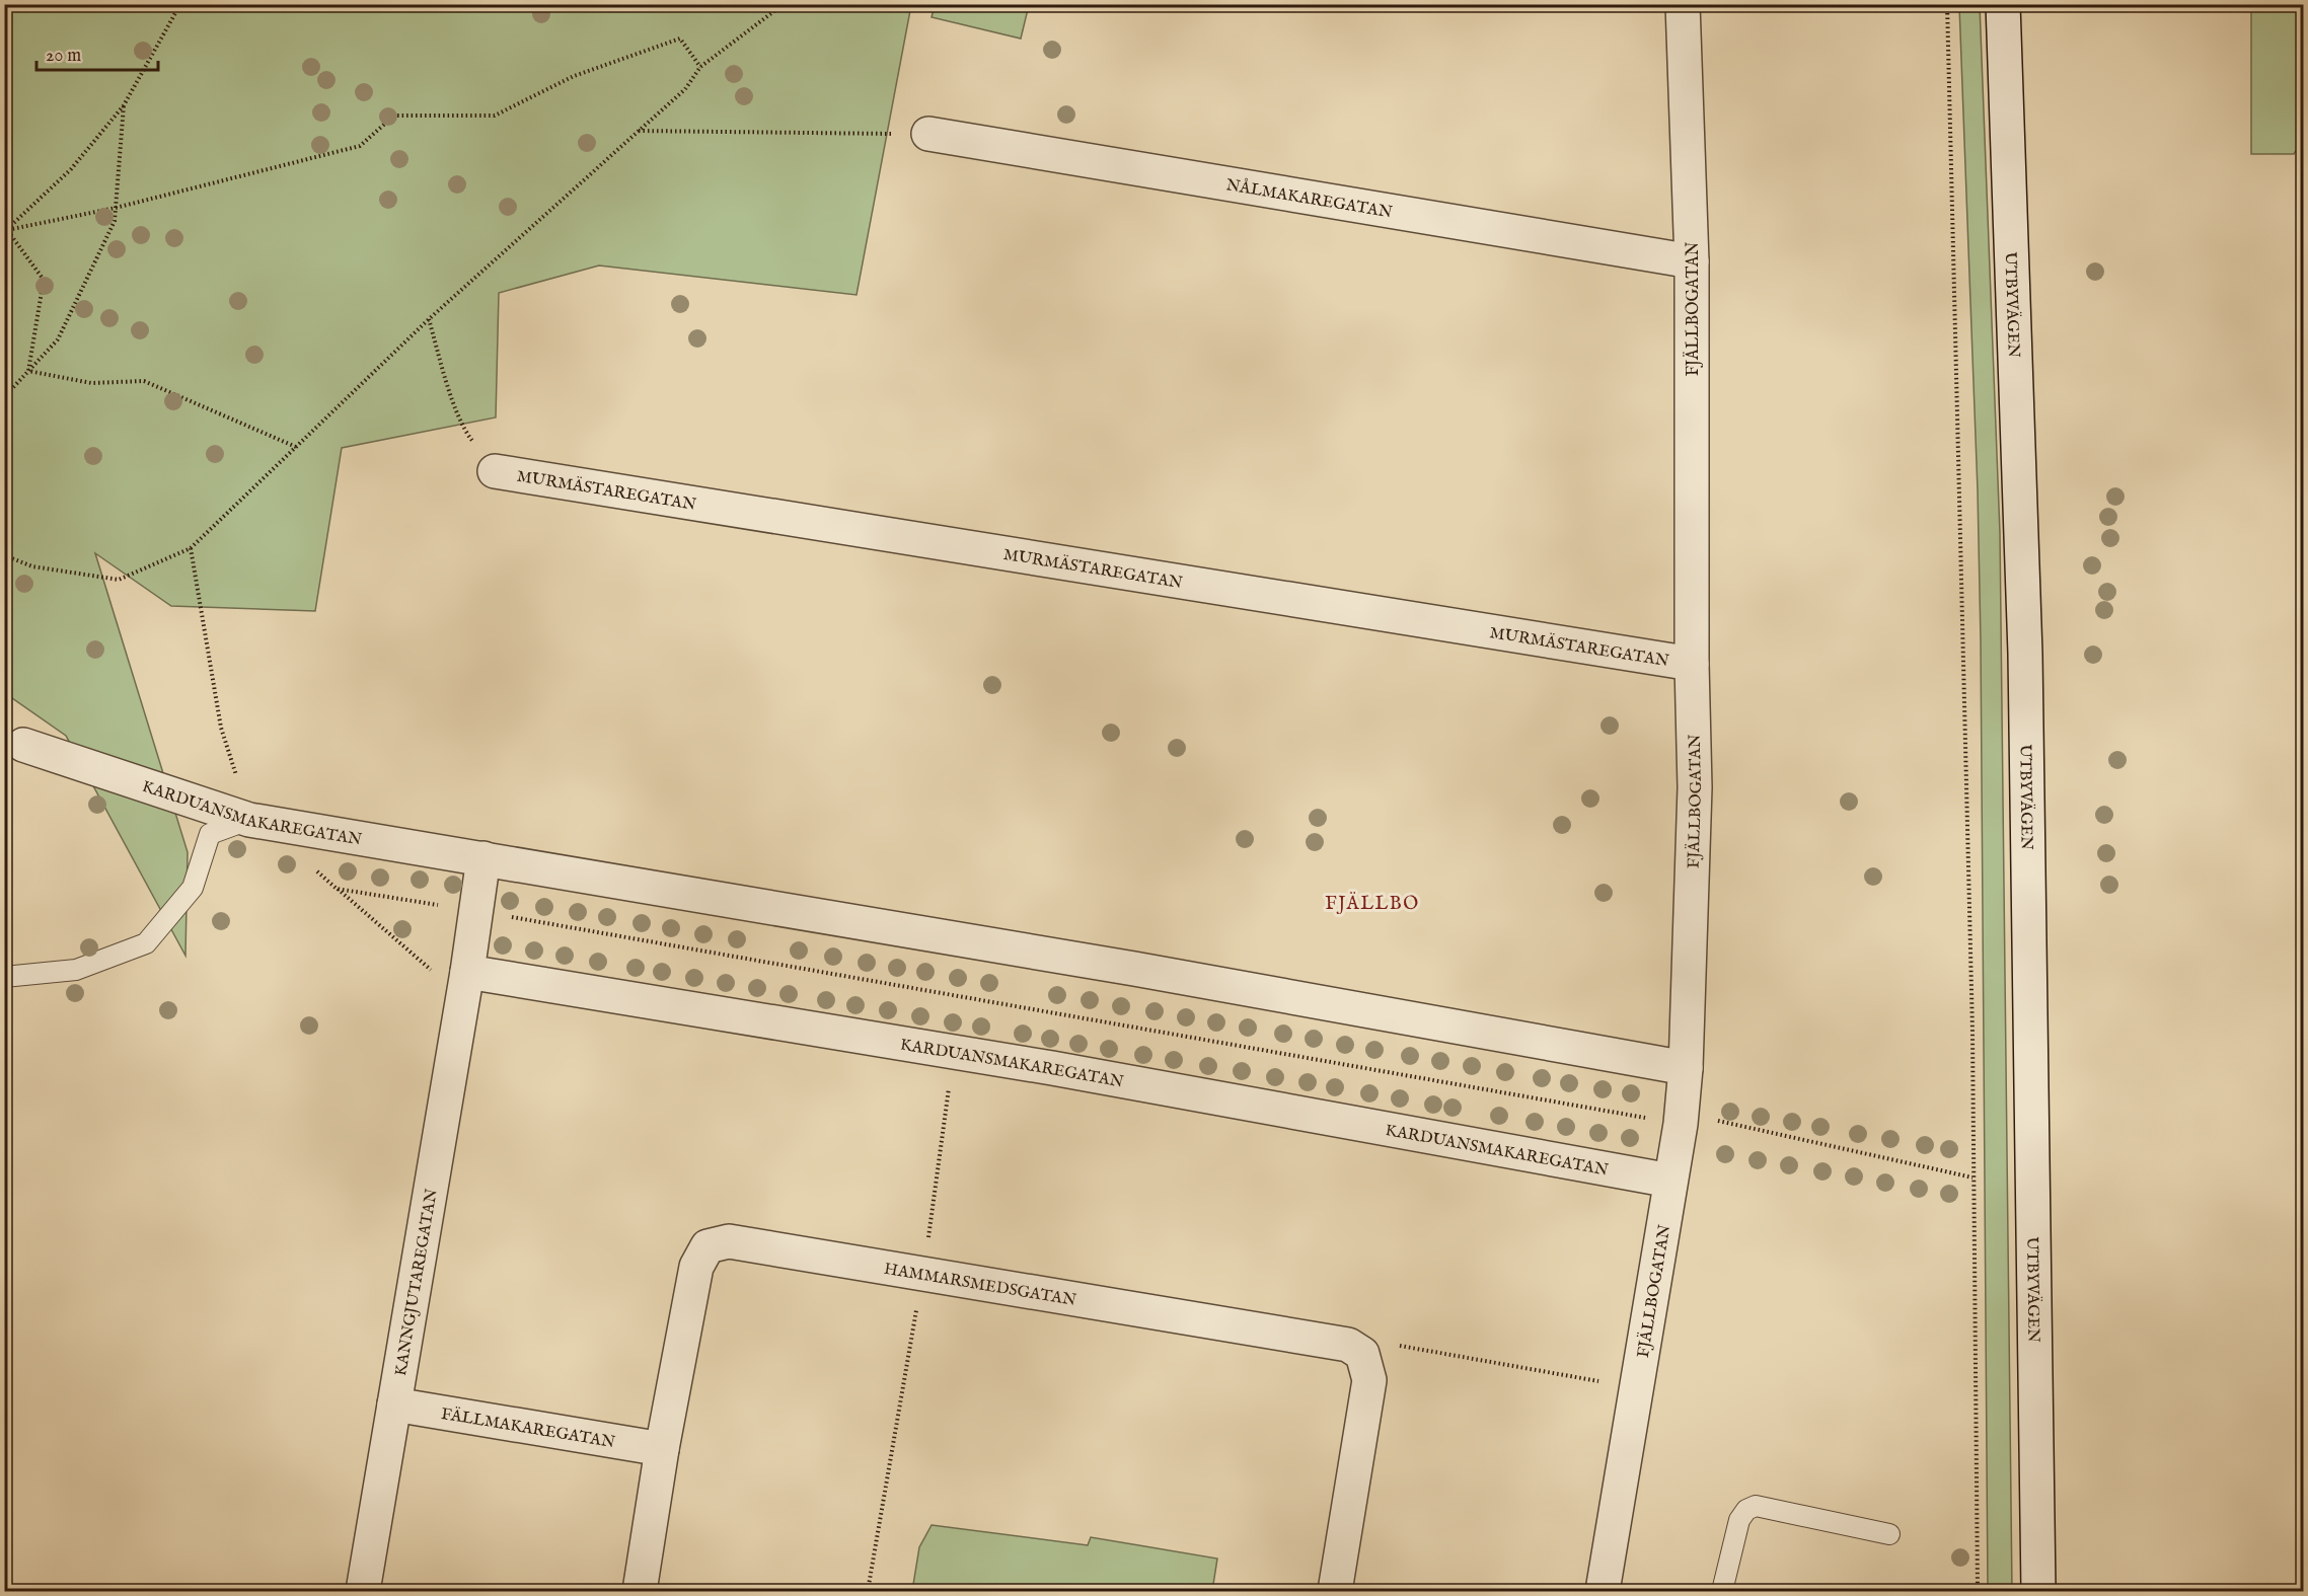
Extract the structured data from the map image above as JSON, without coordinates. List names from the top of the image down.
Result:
{
  "streets": {
    "street": [
      "NÅLMAKAREGATAN",
      "UTBYVÄGEN",
      "FJÄLLBOGATAN",
      "MURMÄSTAREGATAN",
      "KARDUANSMAKAREGATAN",
      "KANNGJUTAREGATAN",
      "HAMMARSMEDSGATAN",
      "FÄLLMAKAREGATAN"
    ]
  },
  "crossings": [
    ["NÅLMAKAREGATAN", "FJÄLLBOGATAN"],
    ["FJÄLLBOGATAN", "MURMÄSTAREGATAN"],
    ["FJÄLLBOGATAN", "KARDUANSMAKAREGATAN"],
    ["KARDUANSMAKAREGATAN", "KANNGJUTAREGATAN"],
    ["KANNGJUTAREGATAN", "FÄLLMAKAREGATAN"],
    ["HAMMARSMEDSGATAN", "FÄLLMAKAREGATAN"]
  ],
  "districts": ["FJÄLLBO"],
  "scale_bar": "20 m"
}
